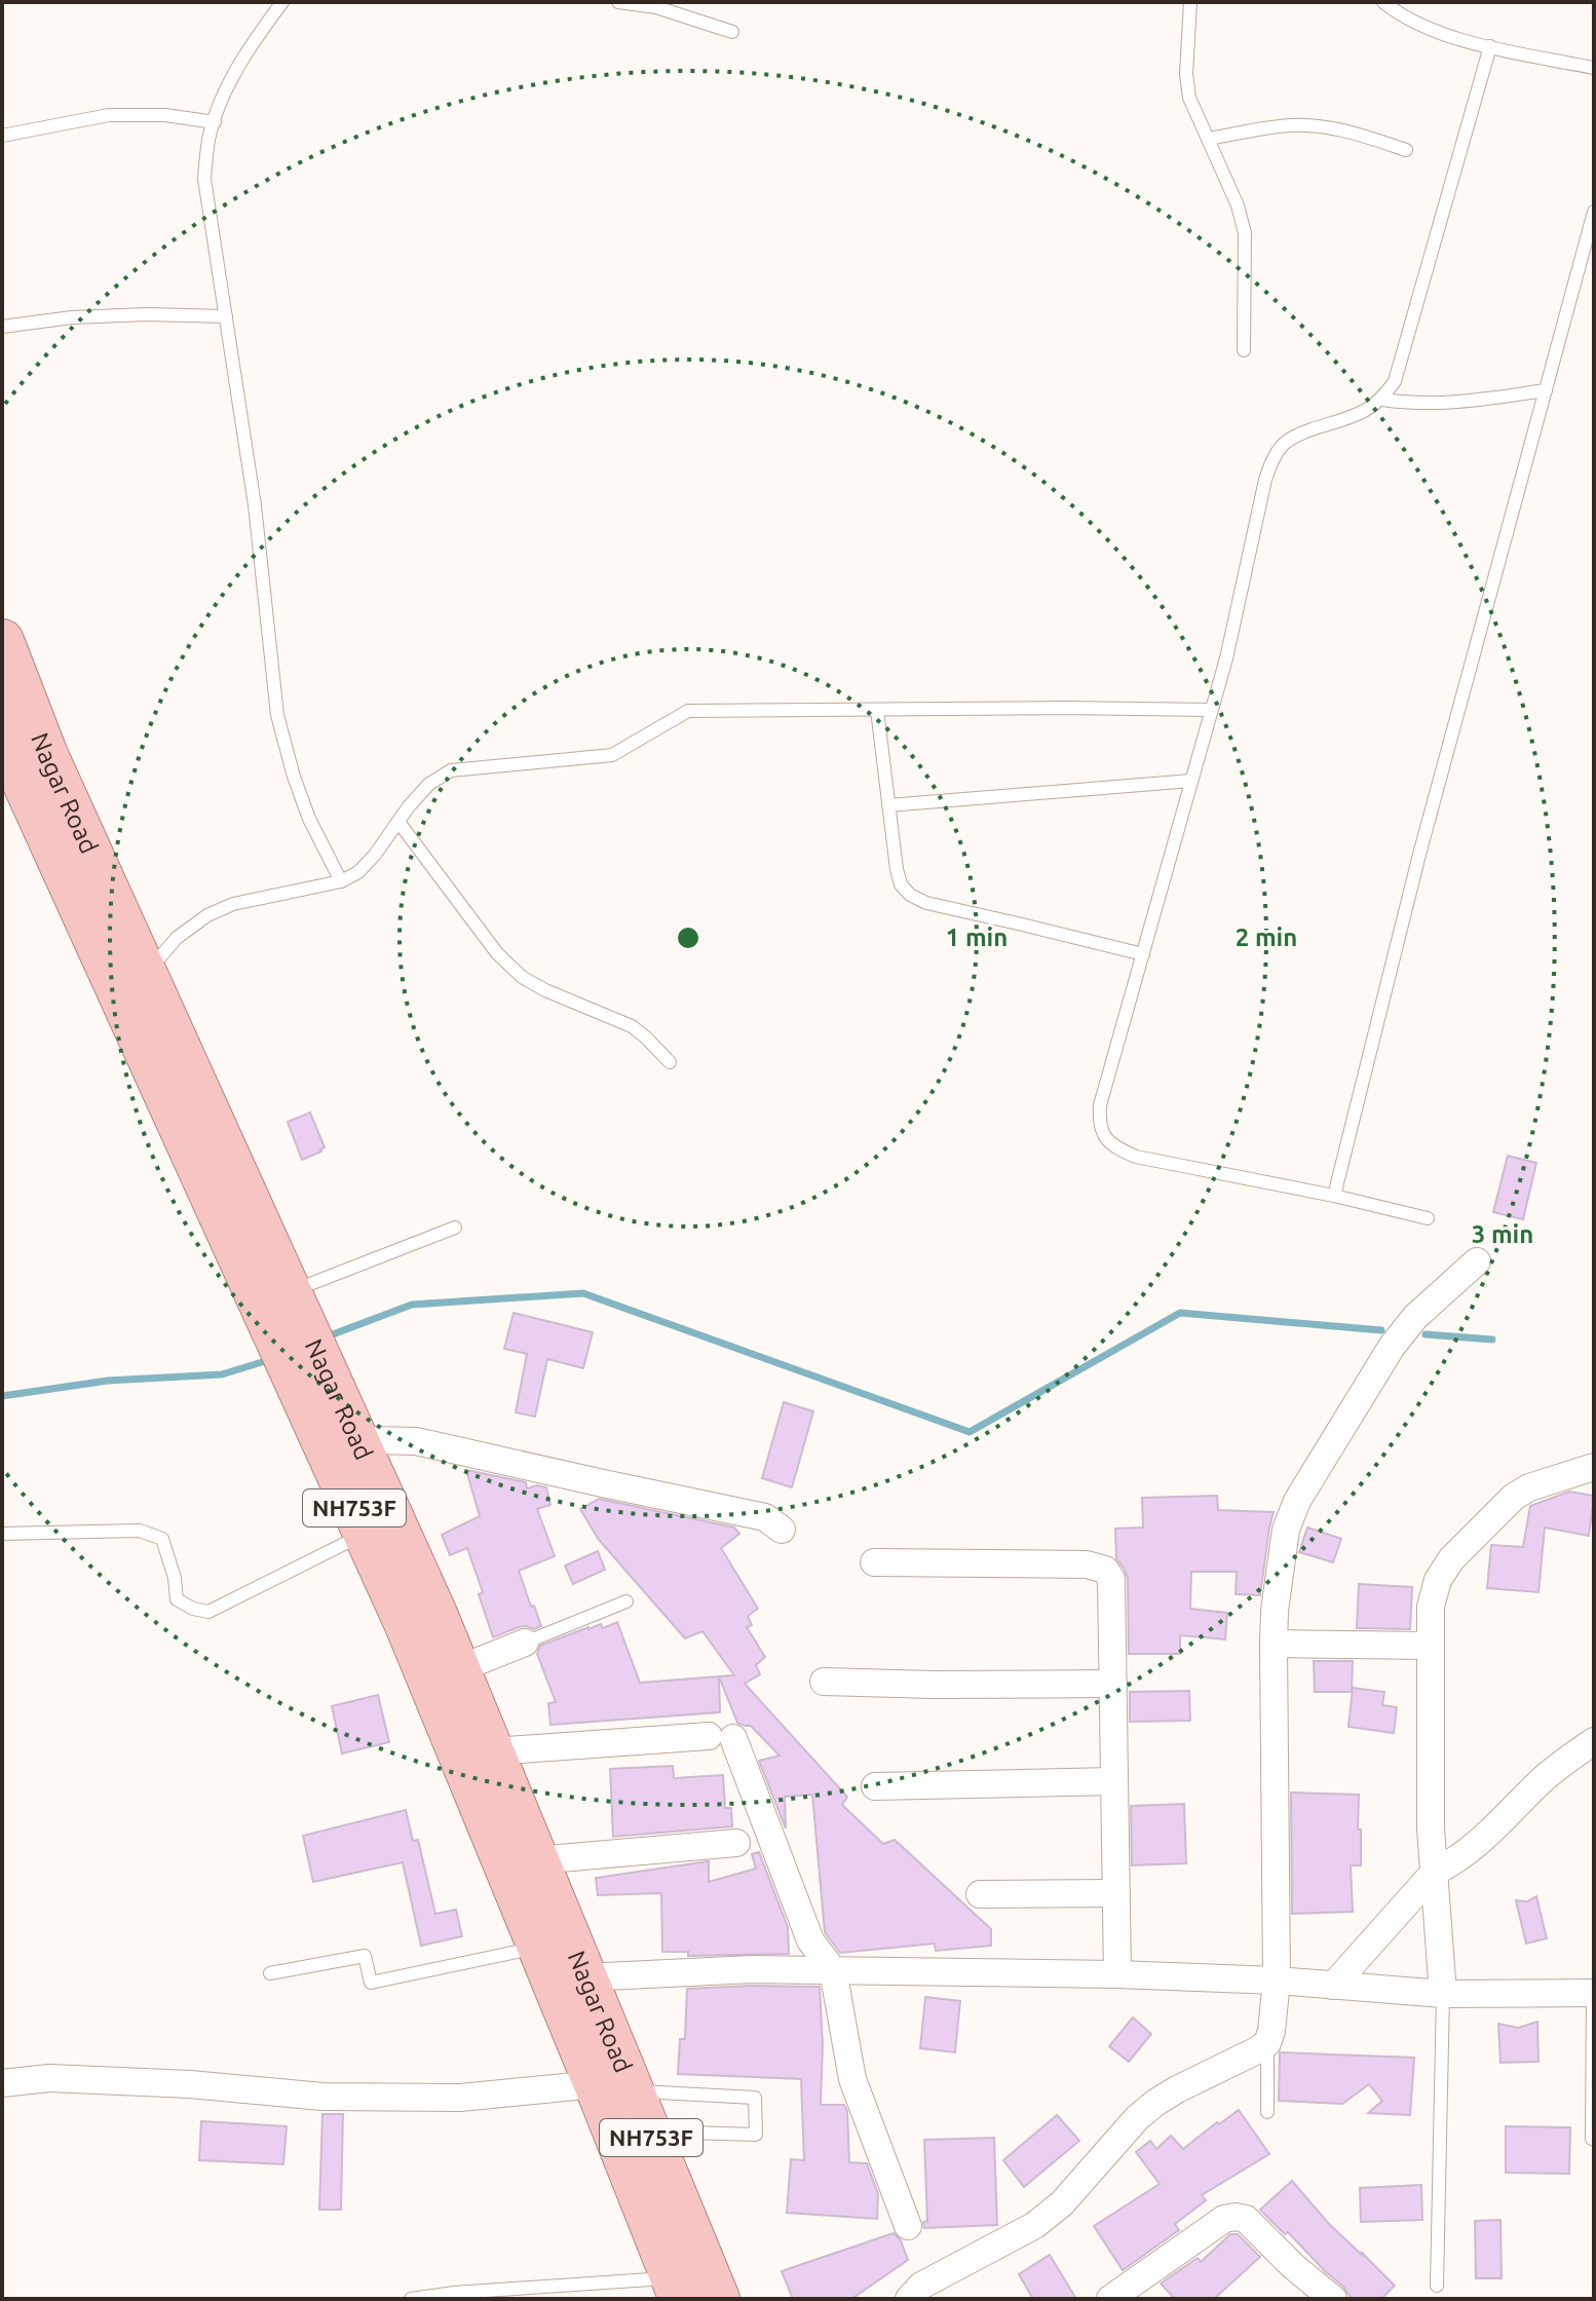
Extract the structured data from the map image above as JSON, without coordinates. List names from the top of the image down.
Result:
{
  "streets": {
    "highway": ["Nagar Road", "NH753F"]
  },
  "rings": ["1 min", "2 min", "3 min"]
}
